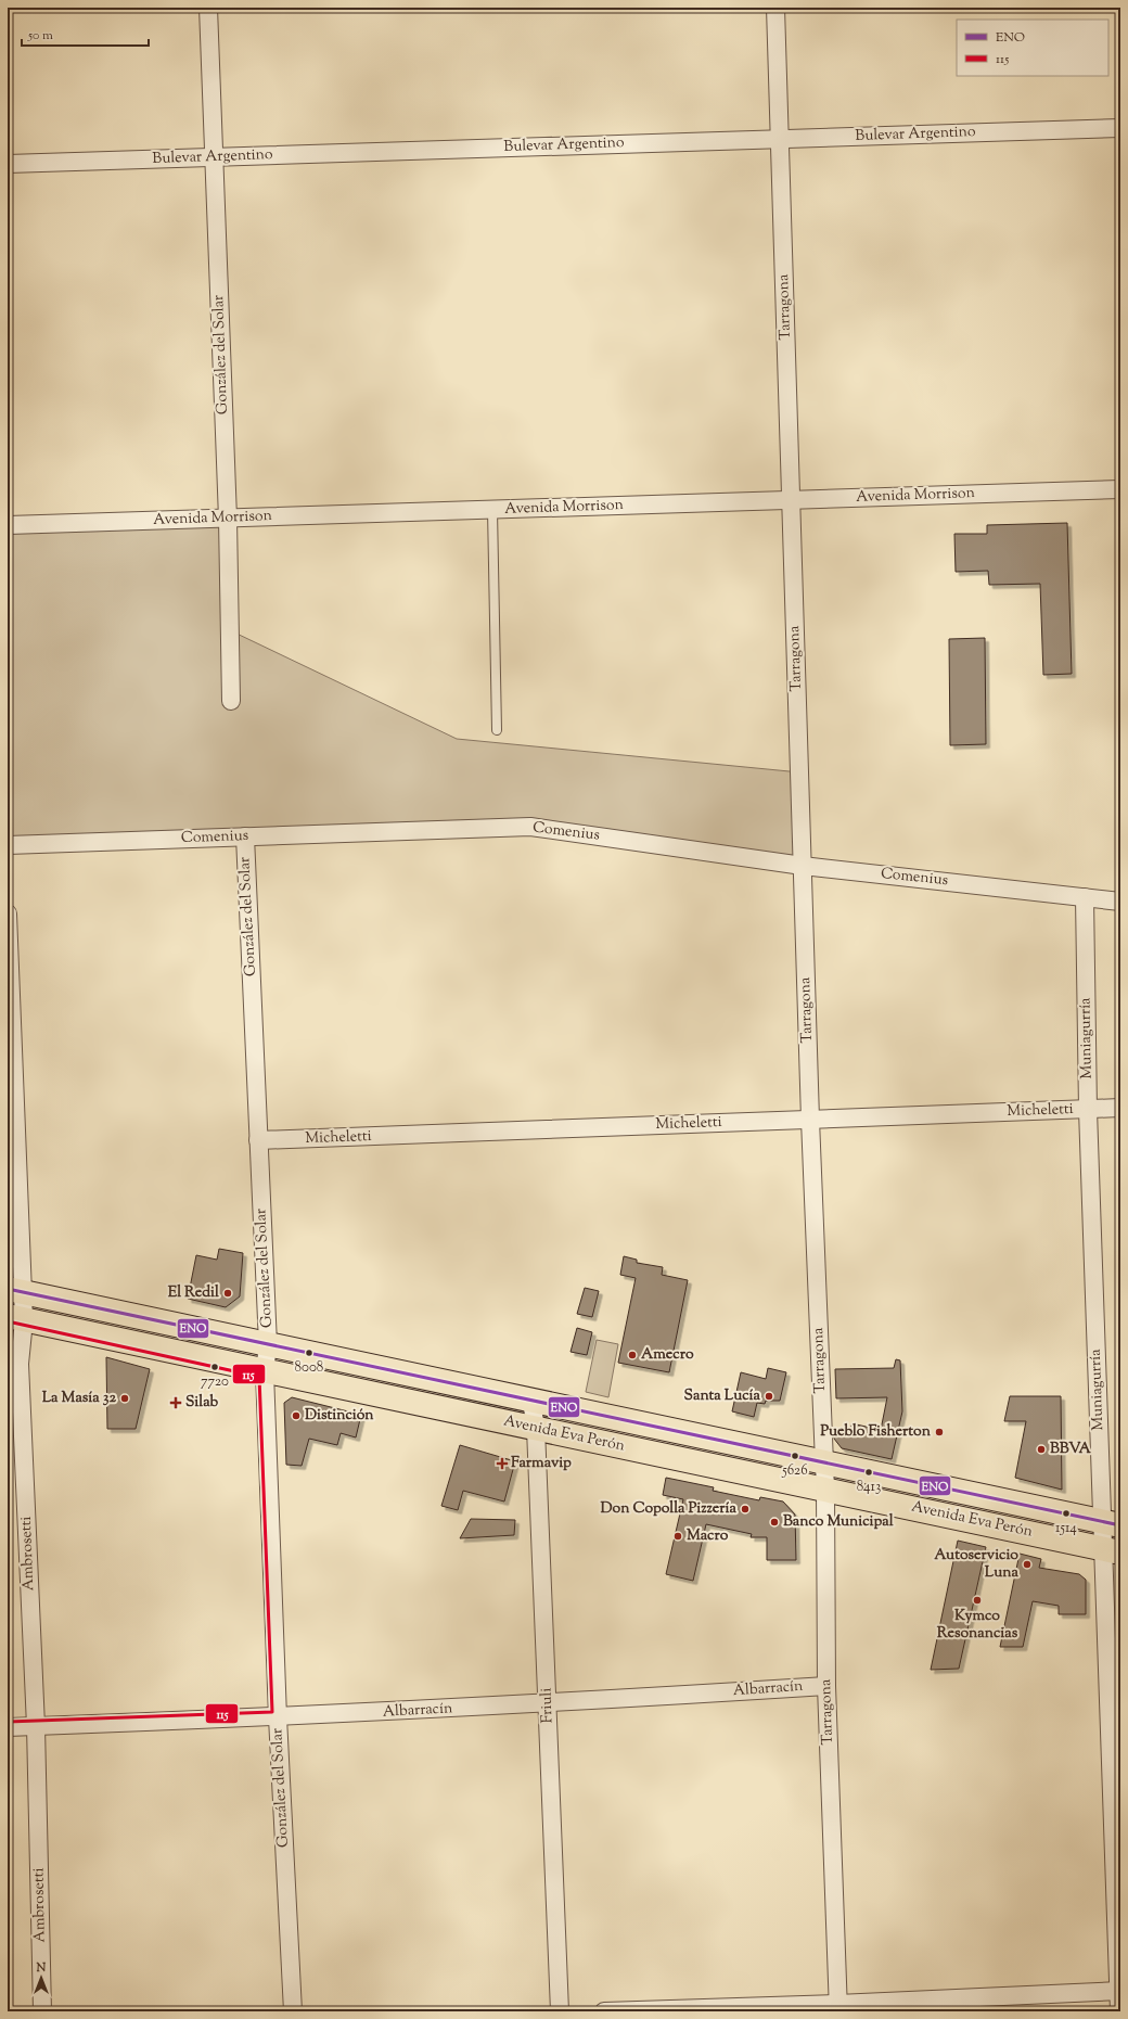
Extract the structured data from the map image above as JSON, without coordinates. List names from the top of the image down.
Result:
{
  "streets": {
    "main road": ["Avenida Eva Perón"],
    "street": [
      "Bulevar Argentino",
      "Tarragona",
      "González del Solar",
      "Avenida Morrison",
      "Comenius",
      "Muniagurría",
      "Micheletti",
      "Ambrosetti",
      "Albarracín",
      "Friuli"
    ]
  },
  "crossings": [
    ["Bulevar Argentino", "Tarragona"],
    ["Bulevar Argentino", "González del Solar"],
    ["Tarragona", "Avenida Morrison"],
    ["Tarragona", "Comenius"],
    ["Tarragona", "Micheletti"],
    ["Tarragona", "Avenida Eva Perón"],
    ["Tarragona", "Albarracín"],
    ["González del Solar", "Avenida Morrison"],
    ["González del Solar", "Comenius"],
    ["González del Solar", "Micheletti"],
    ["González del Solar", "Avenida Eva Perón"],
    ["González del Solar", "Albarracín"],
    ["Comenius", "Muniagurría"],
    ["Muniagurría", "Micheletti"],
    ["Muniagurría", "Avenida Eva Perón"],
    ["Avenida Eva Perón", "Ambrosetti"],
    ["Avenida Eva Perón", "Friuli"],
    ["Ambrosetti", "Albarracín"],
    ["Albarracín", "Friuli"]
  ],
  "places": {
    "other": [
      "El Redil",
      "8008",
      "Amecro",
      "7720",
      "Santa Lucía",
      "La Masía 32",
      "Distinción",
      "Pueblo Fisherton",
      "BBVA",
      "5626",
      "8413",
      "Don Copolla Pizzería",
      "1514",
      "Banco Municipal",
      "Macro",
      "Autoservicio Luna",
      "Kymco Resonancias"
    ],
    "health": ["Silab", "Farmavip"]
  },
  "lines": ["transit line ENO", "transit line 115"],
  "legend": ["ENO", "115"],
  "scale_bar": "50 m",
  "north": "top"
}
